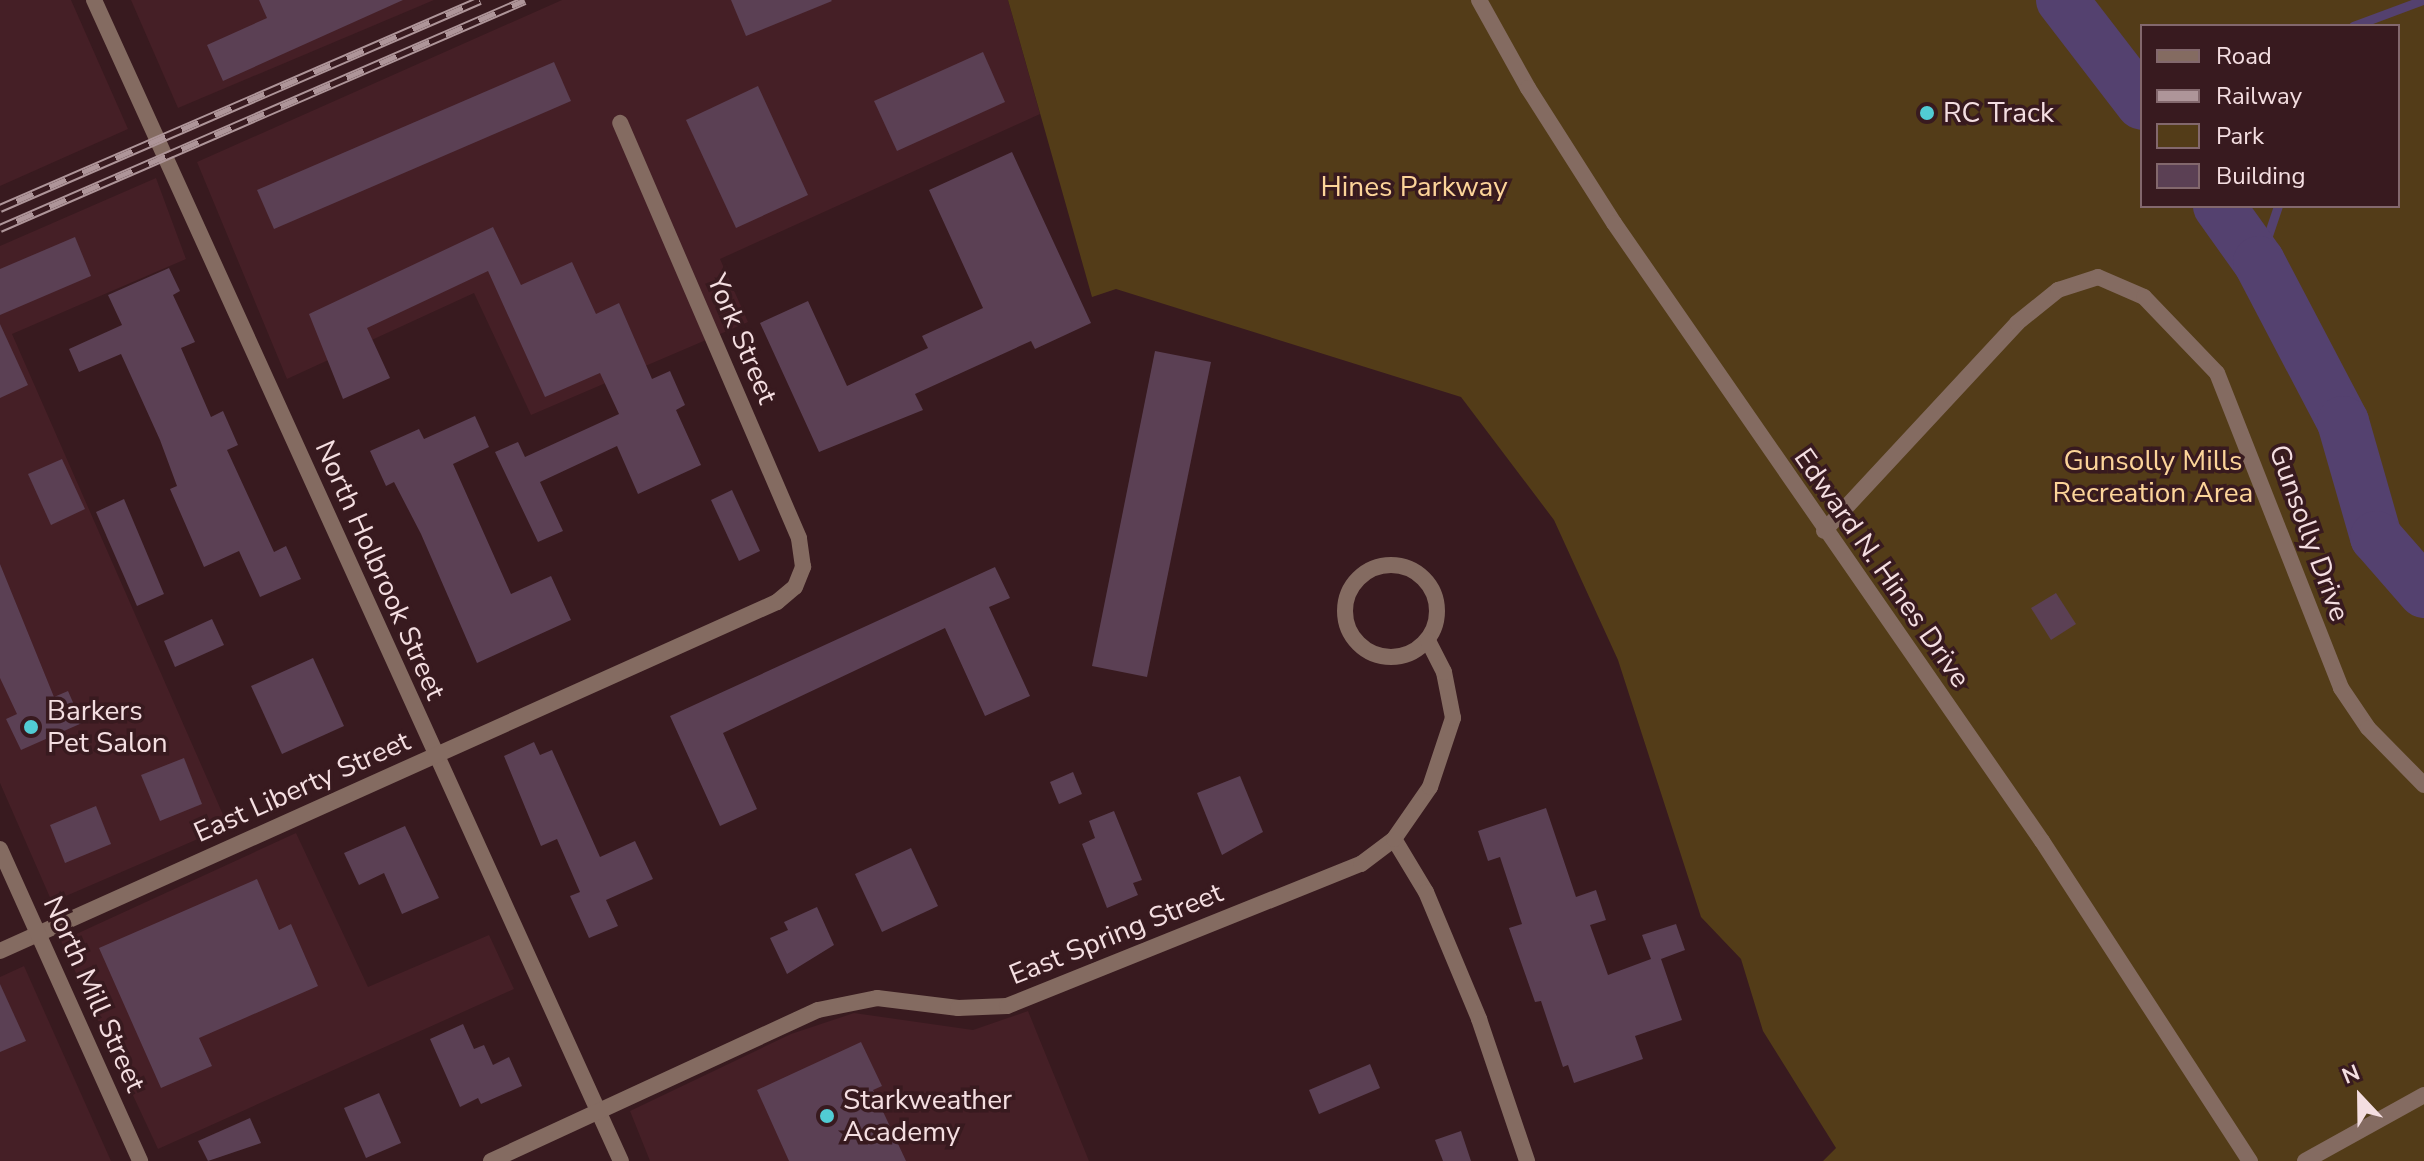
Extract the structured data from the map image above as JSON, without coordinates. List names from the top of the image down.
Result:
{
  "streets": {
    "street": [
      "York Street",
      "Gunsolly Drive",
      "Edward N. Hines Drive",
      "North Holbrook Street",
      "East Liberty Street",
      "East Spring Street",
      "North Mill Street"
    ]
  },
  "crossings": [
    ["York Street", "East Liberty Street"],
    ["Gunsolly Drive", "Edward N. Hines Drive"],
    ["North Holbrook Street", "East Liberty Street"],
    ["North Holbrook Street", "East Spring Street"],
    ["East Liberty Street", "North Mill Street"]
  ],
  "parks": ["Hines Parkway", "Gunsolly Mills Recreation Area"],
  "places": ["RC Track", "Barkers Pet Salon", "Starkweather Academy"],
  "legend": [
    "Road",
    "Railway",
    "Park",
    "Building"
  ],
  "north": "top"
}
